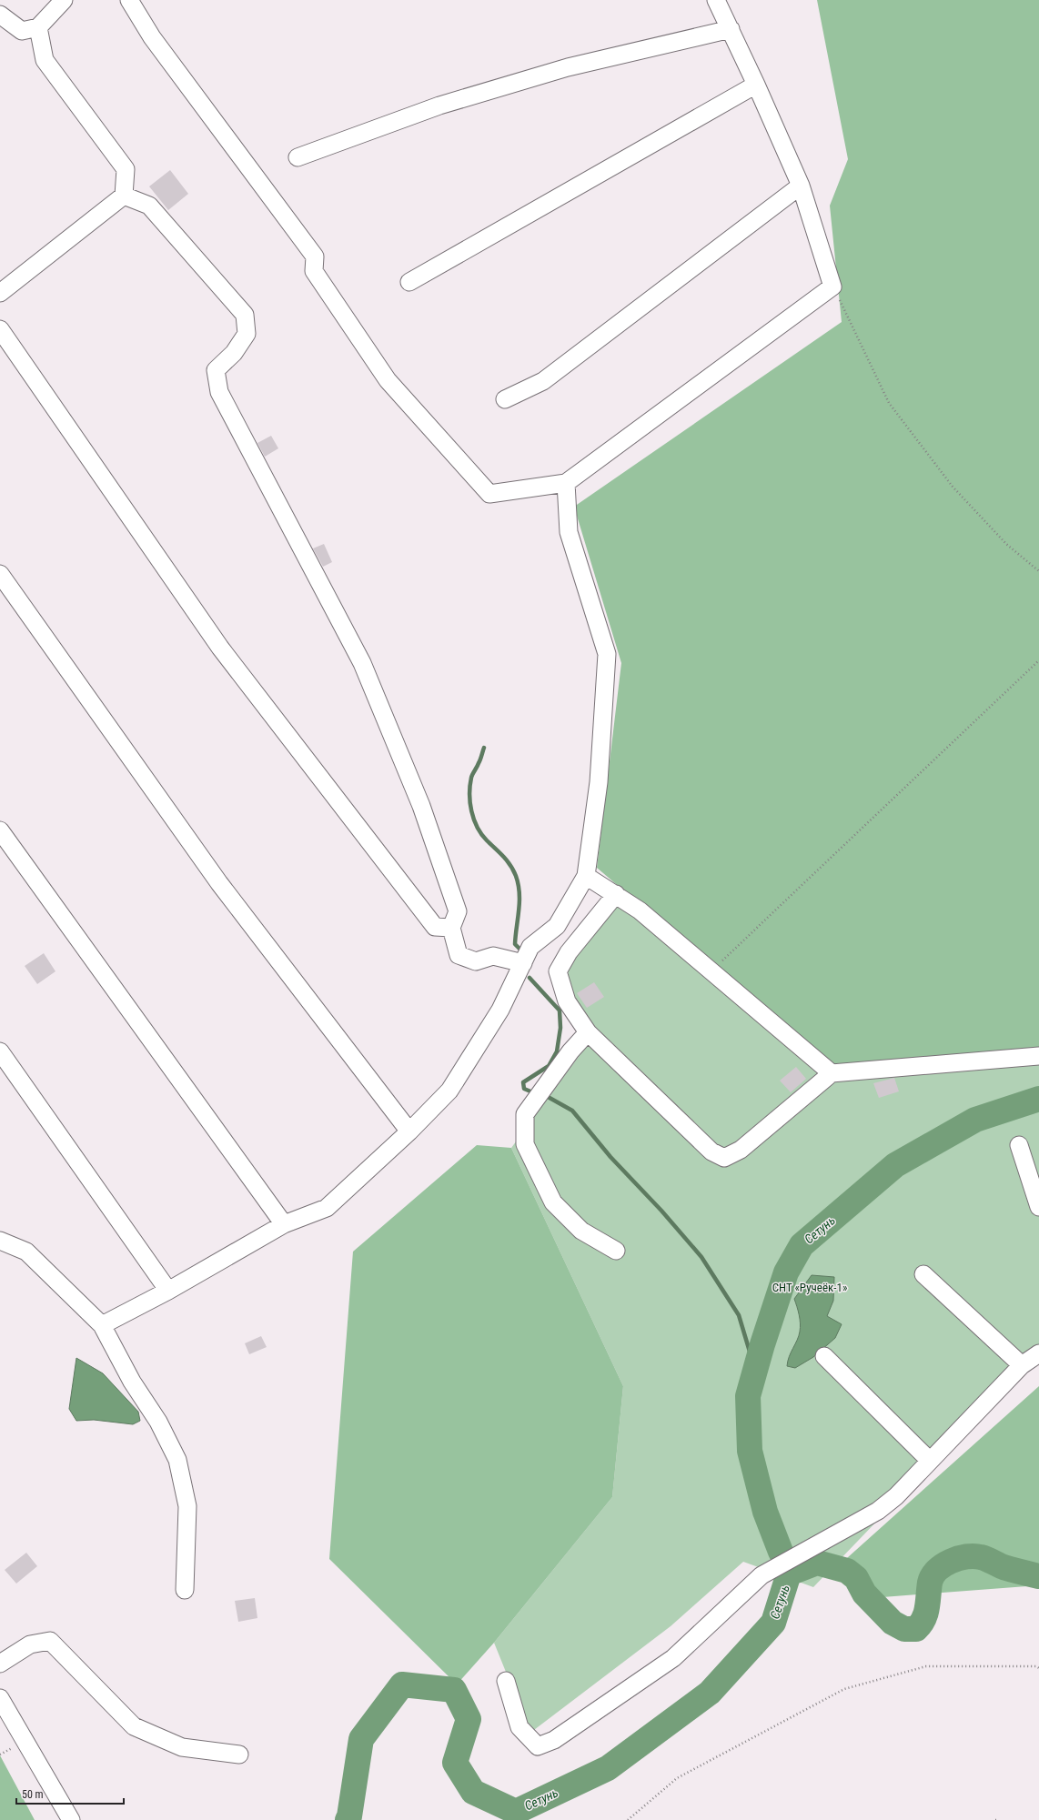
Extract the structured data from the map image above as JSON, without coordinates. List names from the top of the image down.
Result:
{
  "water": ["Сетунь"],
  "parks": ["СНТ «Ручеёк-1»"],
  "scale_bar": "50 m"
}
